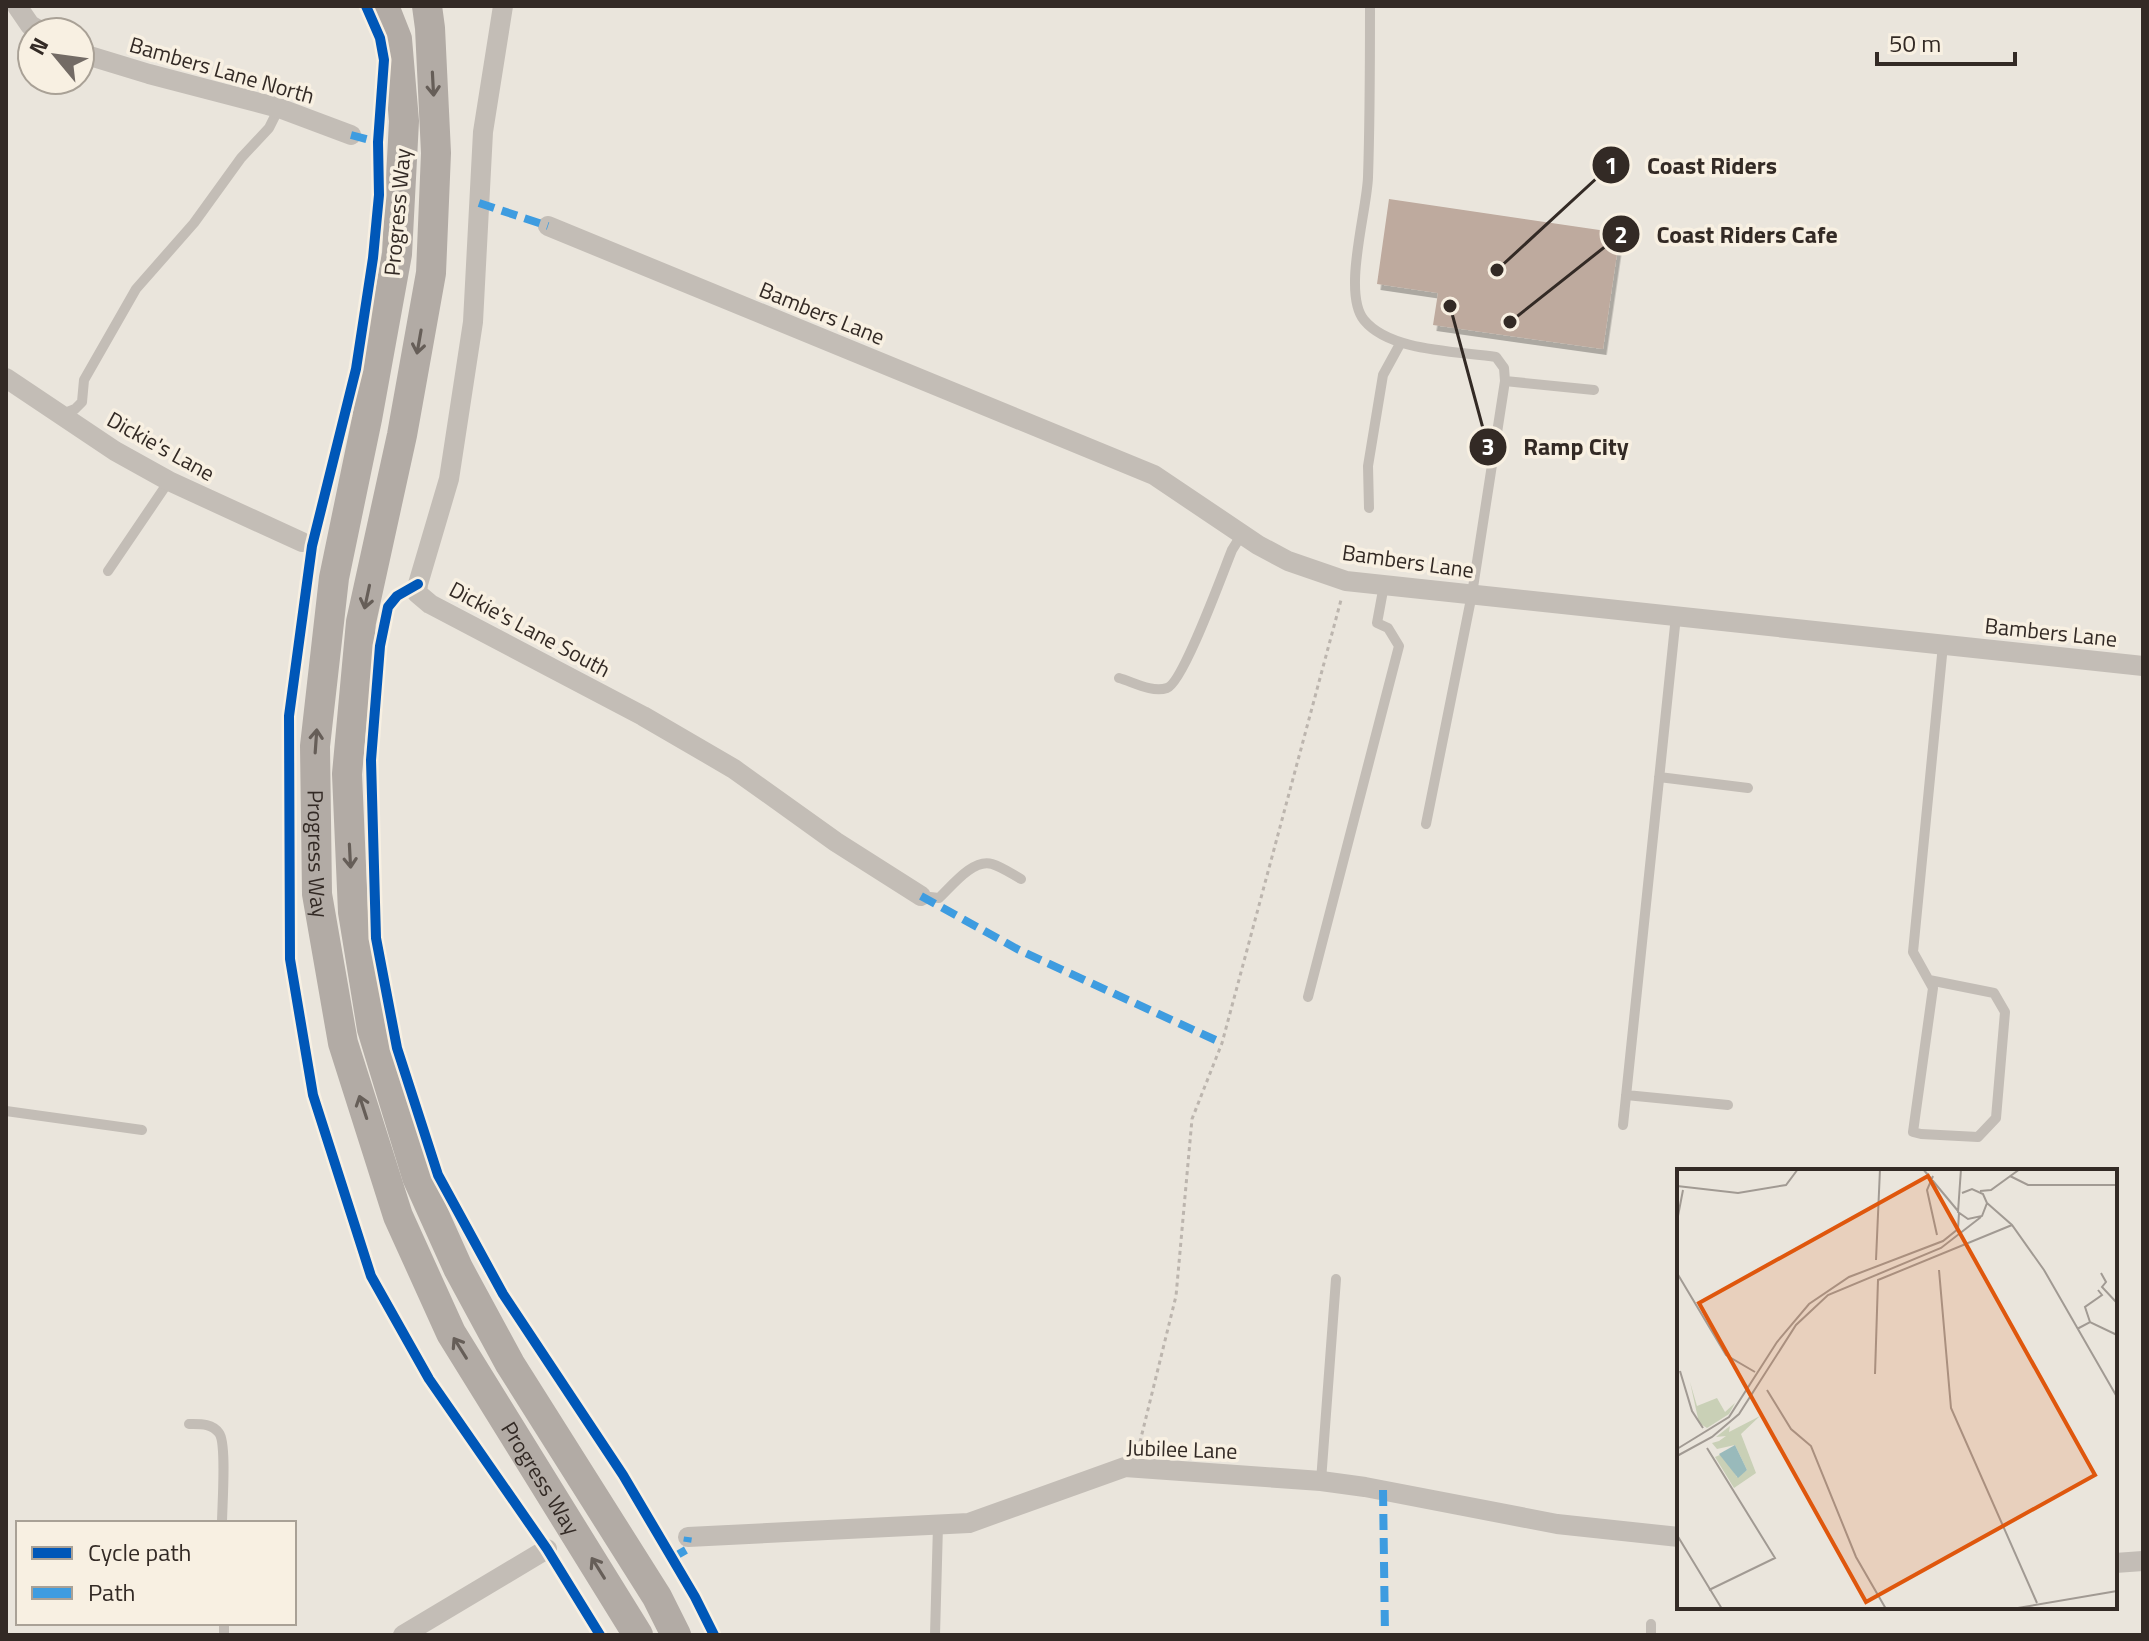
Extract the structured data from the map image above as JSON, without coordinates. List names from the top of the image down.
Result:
{
  "streets": {
    "main road": ["Progress Way"],
    "street": [
      "Bambers Lane North",
      "Bambers Lane",
      "Dickie's Lane",
      "Dickie's Lane South",
      "Jubilee Lane"
    ]
  },
  "places": ["Coast Riders", "Ramp City", "Coast Riders Cafe"],
  "legend": ["Cycle path", "Path"],
  "scale_bar": "50 m",
  "north": "top left"
}
